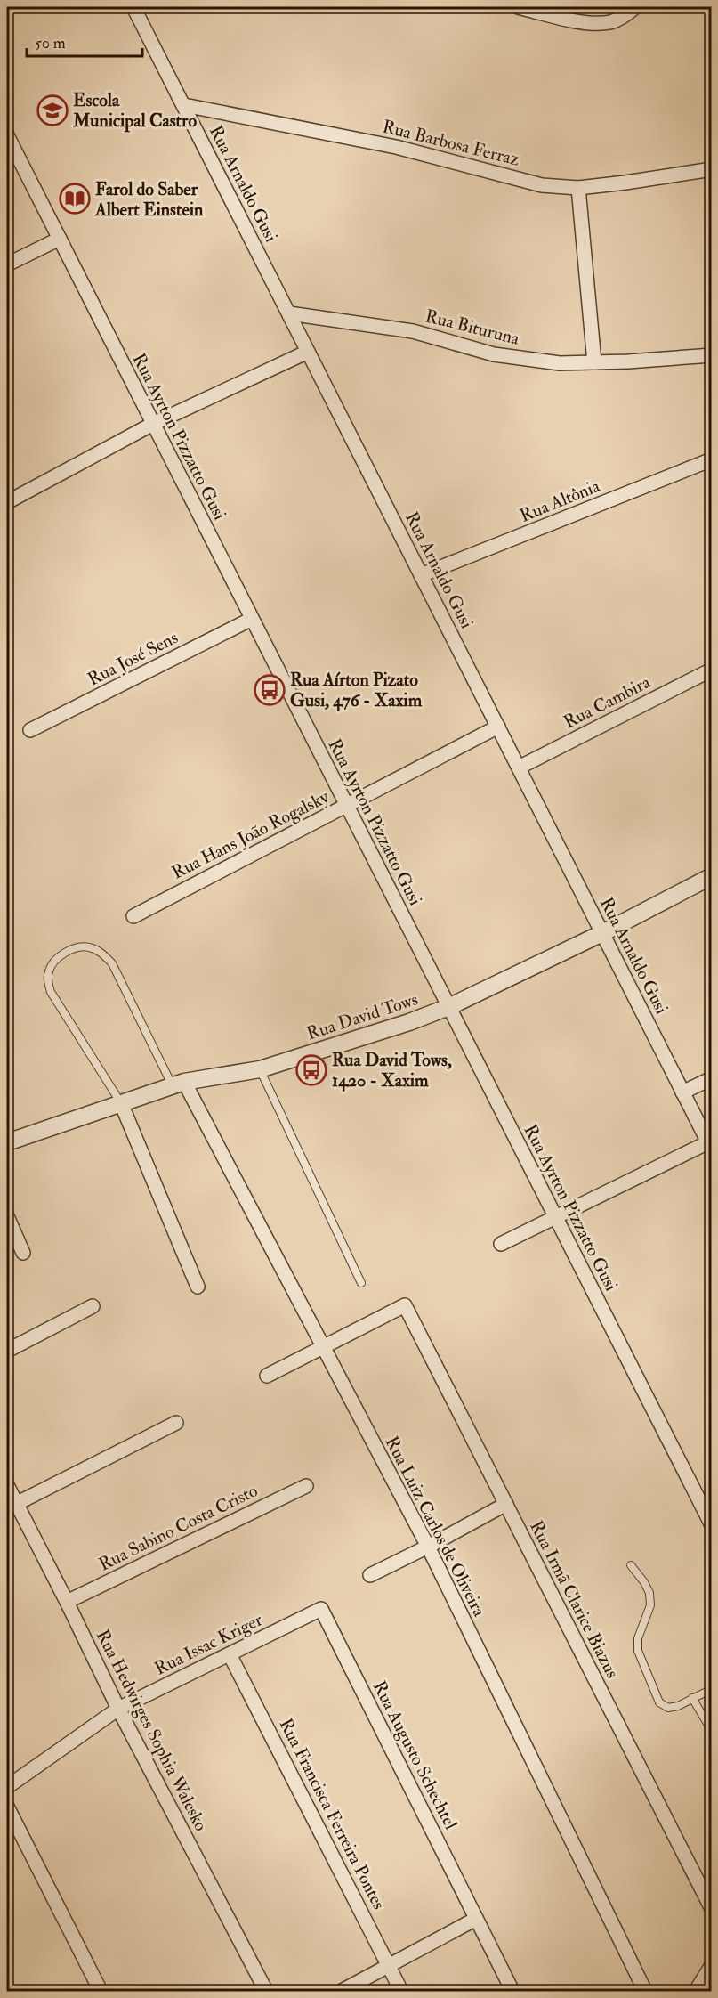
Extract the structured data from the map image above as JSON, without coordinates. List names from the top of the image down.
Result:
{
  "streets": {
    "street": [
      "Rua Barbosa Ferraz",
      "Rua Arnaldo Gusi",
      "Rua Bituruna",
      "Rua Ayrton Pizzatto Gusi",
      "Rua Altônia",
      "Rua José Sens",
      "Rua Cambira",
      "Rua Hans João Rogalsky",
      "Rua David Tows",
      "Rua Luiz Carlos de Oliveira",
      "Rua Sabino Costa Cristo",
      "Rua Irmã Clarice Biazus",
      "Rua Issac Kriger",
      "Rua Hedwirges Sophia Walesko",
      "Rua Augusto Schechtel",
      "Rua Francisca Ferreira Pontes"
    ]
  },
  "crossings": [
    ["Rua Barbosa Ferraz", "Rua Arnaldo Gusi"],
    ["Rua Arnaldo Gusi", "Rua Bituruna"],
    ["Rua Arnaldo Gusi", "Rua Altônia"],
    ["Rua Arnaldo Gusi", "Rua Cambira"],
    ["Rua Arnaldo Gusi", "Rua Hans João Rogalsky"],
    ["Rua Arnaldo Gusi", "Rua David Tows"],
    ["Rua Ayrton Pizzatto Gusi", "Rua José Sens"],
    ["Rua Ayrton Pizzatto Gusi", "Rua Hans João Rogalsky"],
    ["Rua Ayrton Pizzatto Gusi", "Rua David Tows"],
    ["Rua David Tows", "Rua Luiz Carlos de Oliveira"],
    ["Rua Luiz Carlos de Oliveira", "Rua Irmã Clarice Biazus"],
    ["Rua Sabino Costa Cristo", "Rua Hedwirges Sophia Walesko"],
    ["Rua Issac Kriger", "Rua Hedwirges Sophia Walesko"],
    ["Rua Issac Kriger", "Rua Augusto Schechtel"],
    ["Rua Issac Kriger", "Rua Francisca Ferreira Pontes"]
  ],
  "places": {
    "school or university": ["Escola Municipal Castro"],
    "library": ["Farol do Saber Albert Einstein"],
    "bus stop": ["Rua Aírton Pizato Gusi, 476 - Xaxim", "Rua David Tows, 1420 - Xaxim"]
  },
  "scale_bar": "50 m"
}
